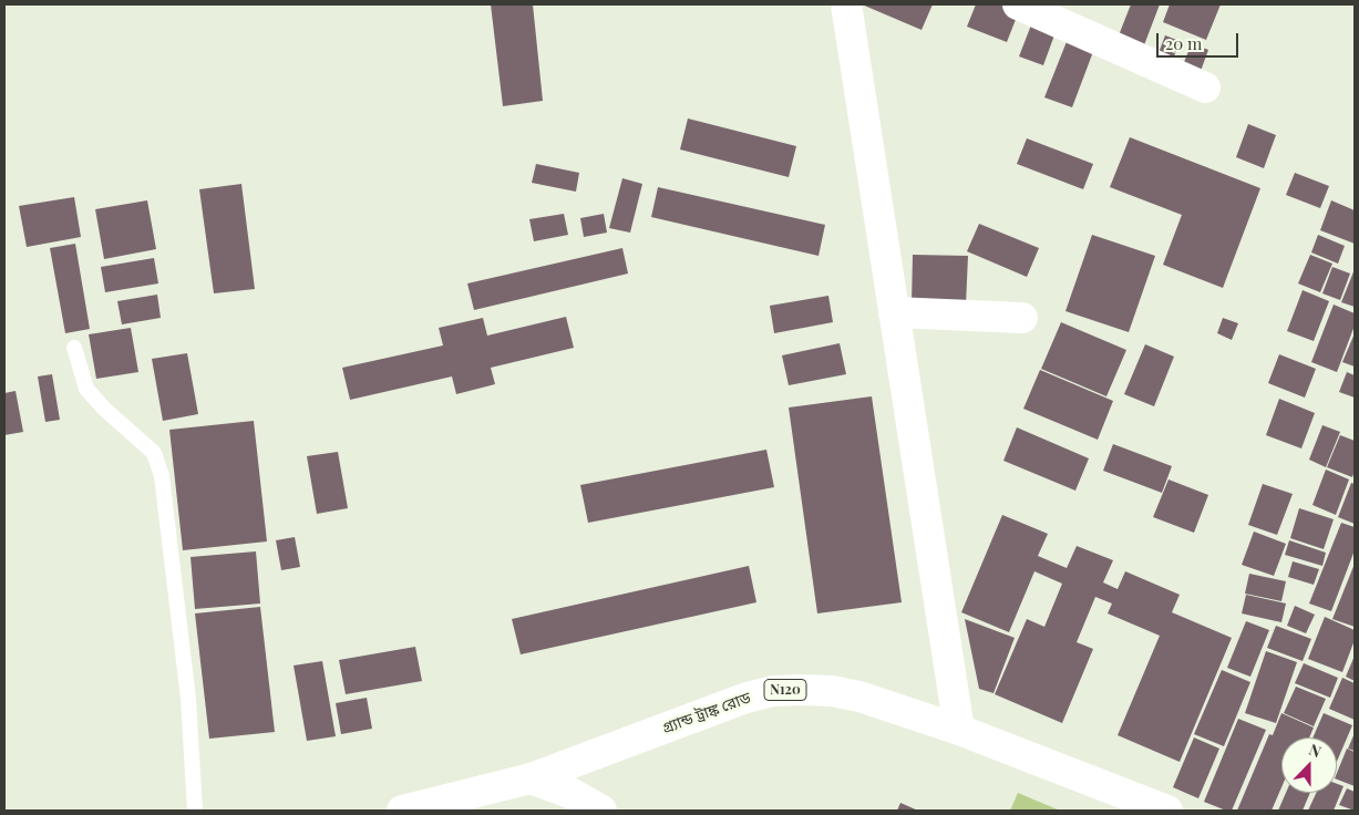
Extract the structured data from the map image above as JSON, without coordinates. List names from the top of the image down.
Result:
{
  "streets": {
    "main road": ["N120", "গ্র্যান্ড ট্রাঙ্ক রোড"]
  },
  "scale_bar": "20 m",
  "north": "top"
}
